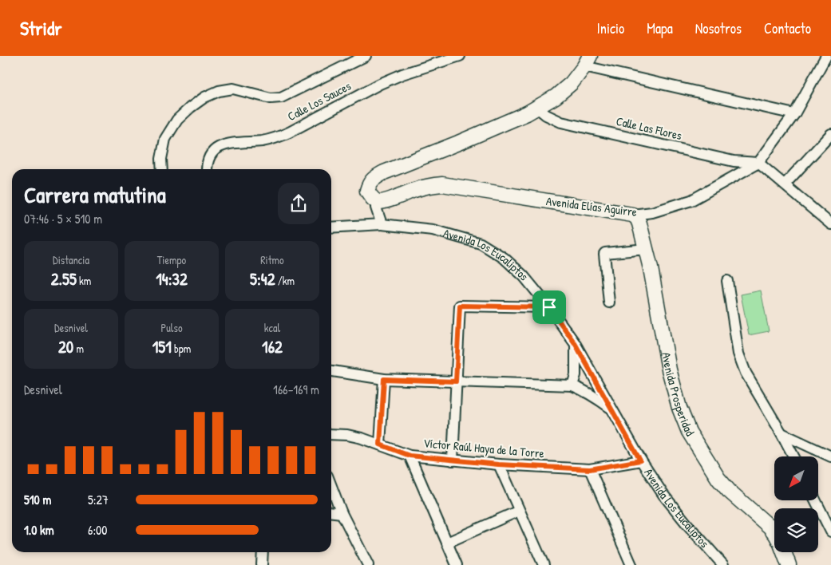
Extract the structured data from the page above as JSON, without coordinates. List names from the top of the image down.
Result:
{
  "streets": {
    "street": [
      "Calle Los Sauces",
      "Calle Las Flores",
      "Avenida Elías Aguirre",
      "Avenida Los Eucaliptos",
      "Avenida Prosperidad",
      "Víctor Raúl Haya de la Torre"
    ]
  },
  "crossings": [
    ["Calle Las Flores", "Avenida Elías Aguirre"],
    ["Avenida Elías Aguirre", "Avenida Prosperidad"],
    ["Avenida Los Eucaliptos", "Víctor Raúl Haya de la Torre"]
  ],
  "north": "bottom left",
  "page": {
    "header": "Stridr",
    "nav": [
      "Inicio",
      "Mapa",
      "Nosotros",
      "Contacto"
    ],
    "heading": ["Carrera matutina", "07:46 · 5 × 510 m"],
    "stats": [
      ["Distancia", "2.55 km"],
      ["Tiempo", "14:32"],
      ["Ritmo", "5:42 /km"],
      ["Desnivel", "20 m"],
      ["Pulso", "151 bpm"],
      ["kcal", "162"]
    ],
    "chart": ["Desnivel", "166–169 m"],
    "list": [
      {
        "name": "510 m",
        "note": "5:27"
      },
      {
        "name": "1.0 km",
        "note": "6:00"
      }
    ]
  }
}
